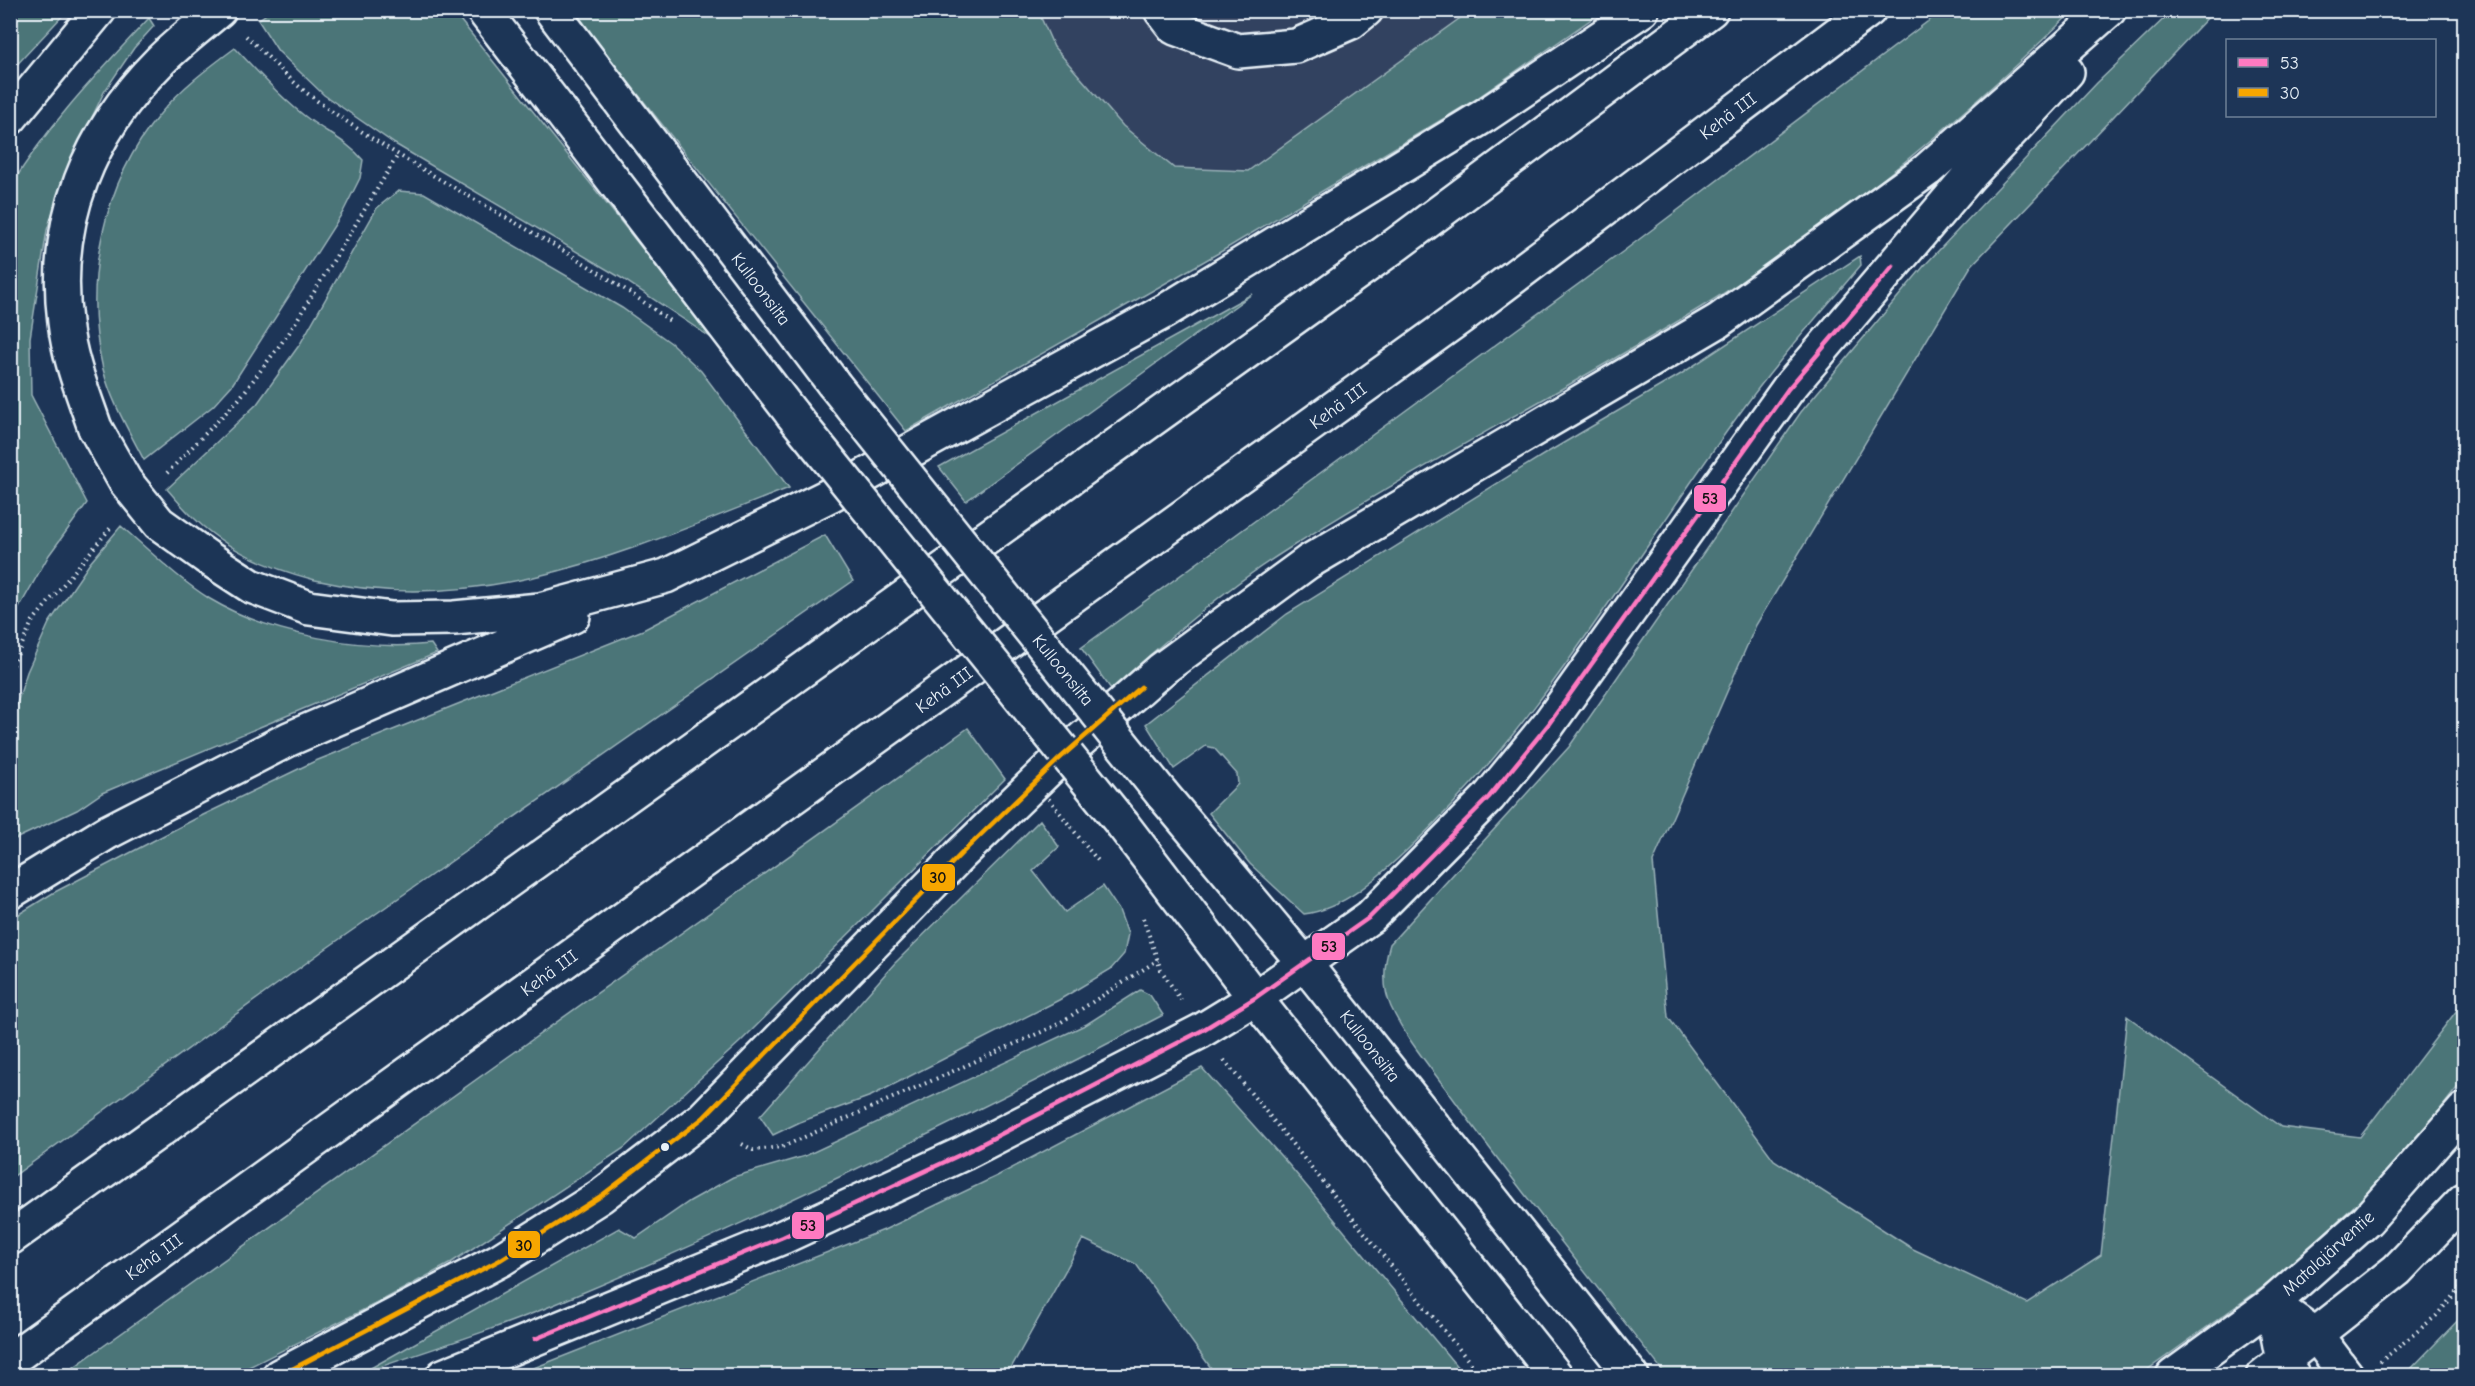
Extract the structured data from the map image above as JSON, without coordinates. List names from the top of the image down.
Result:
{
  "streets": {
    "main road": ["Kehä III", "Kulloonsilta", "Matalajärventie"]
  },
  "lines": ["transit line 53", "transit line 30"],
  "legend": ["53", "30"]
}
